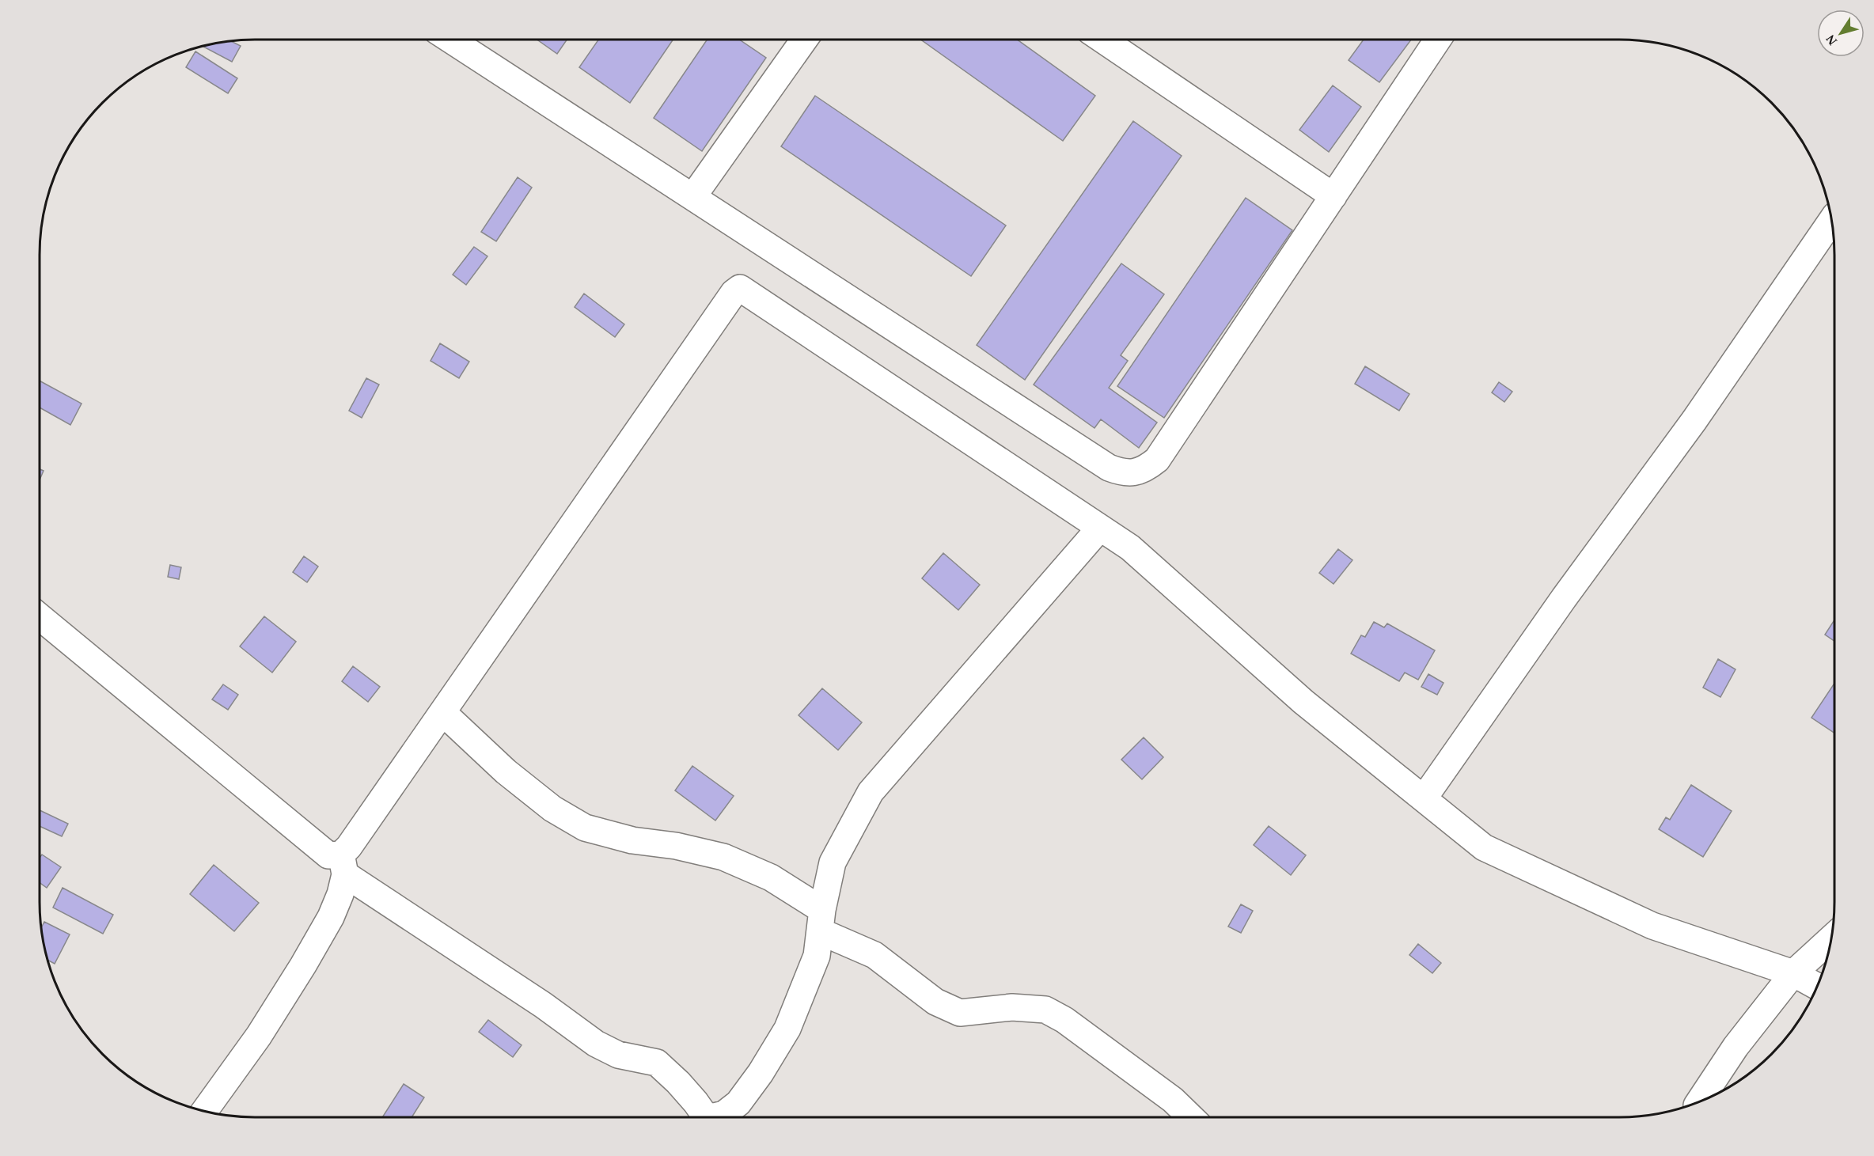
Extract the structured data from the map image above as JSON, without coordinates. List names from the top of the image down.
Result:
{
  "north": "bottom left"
}
